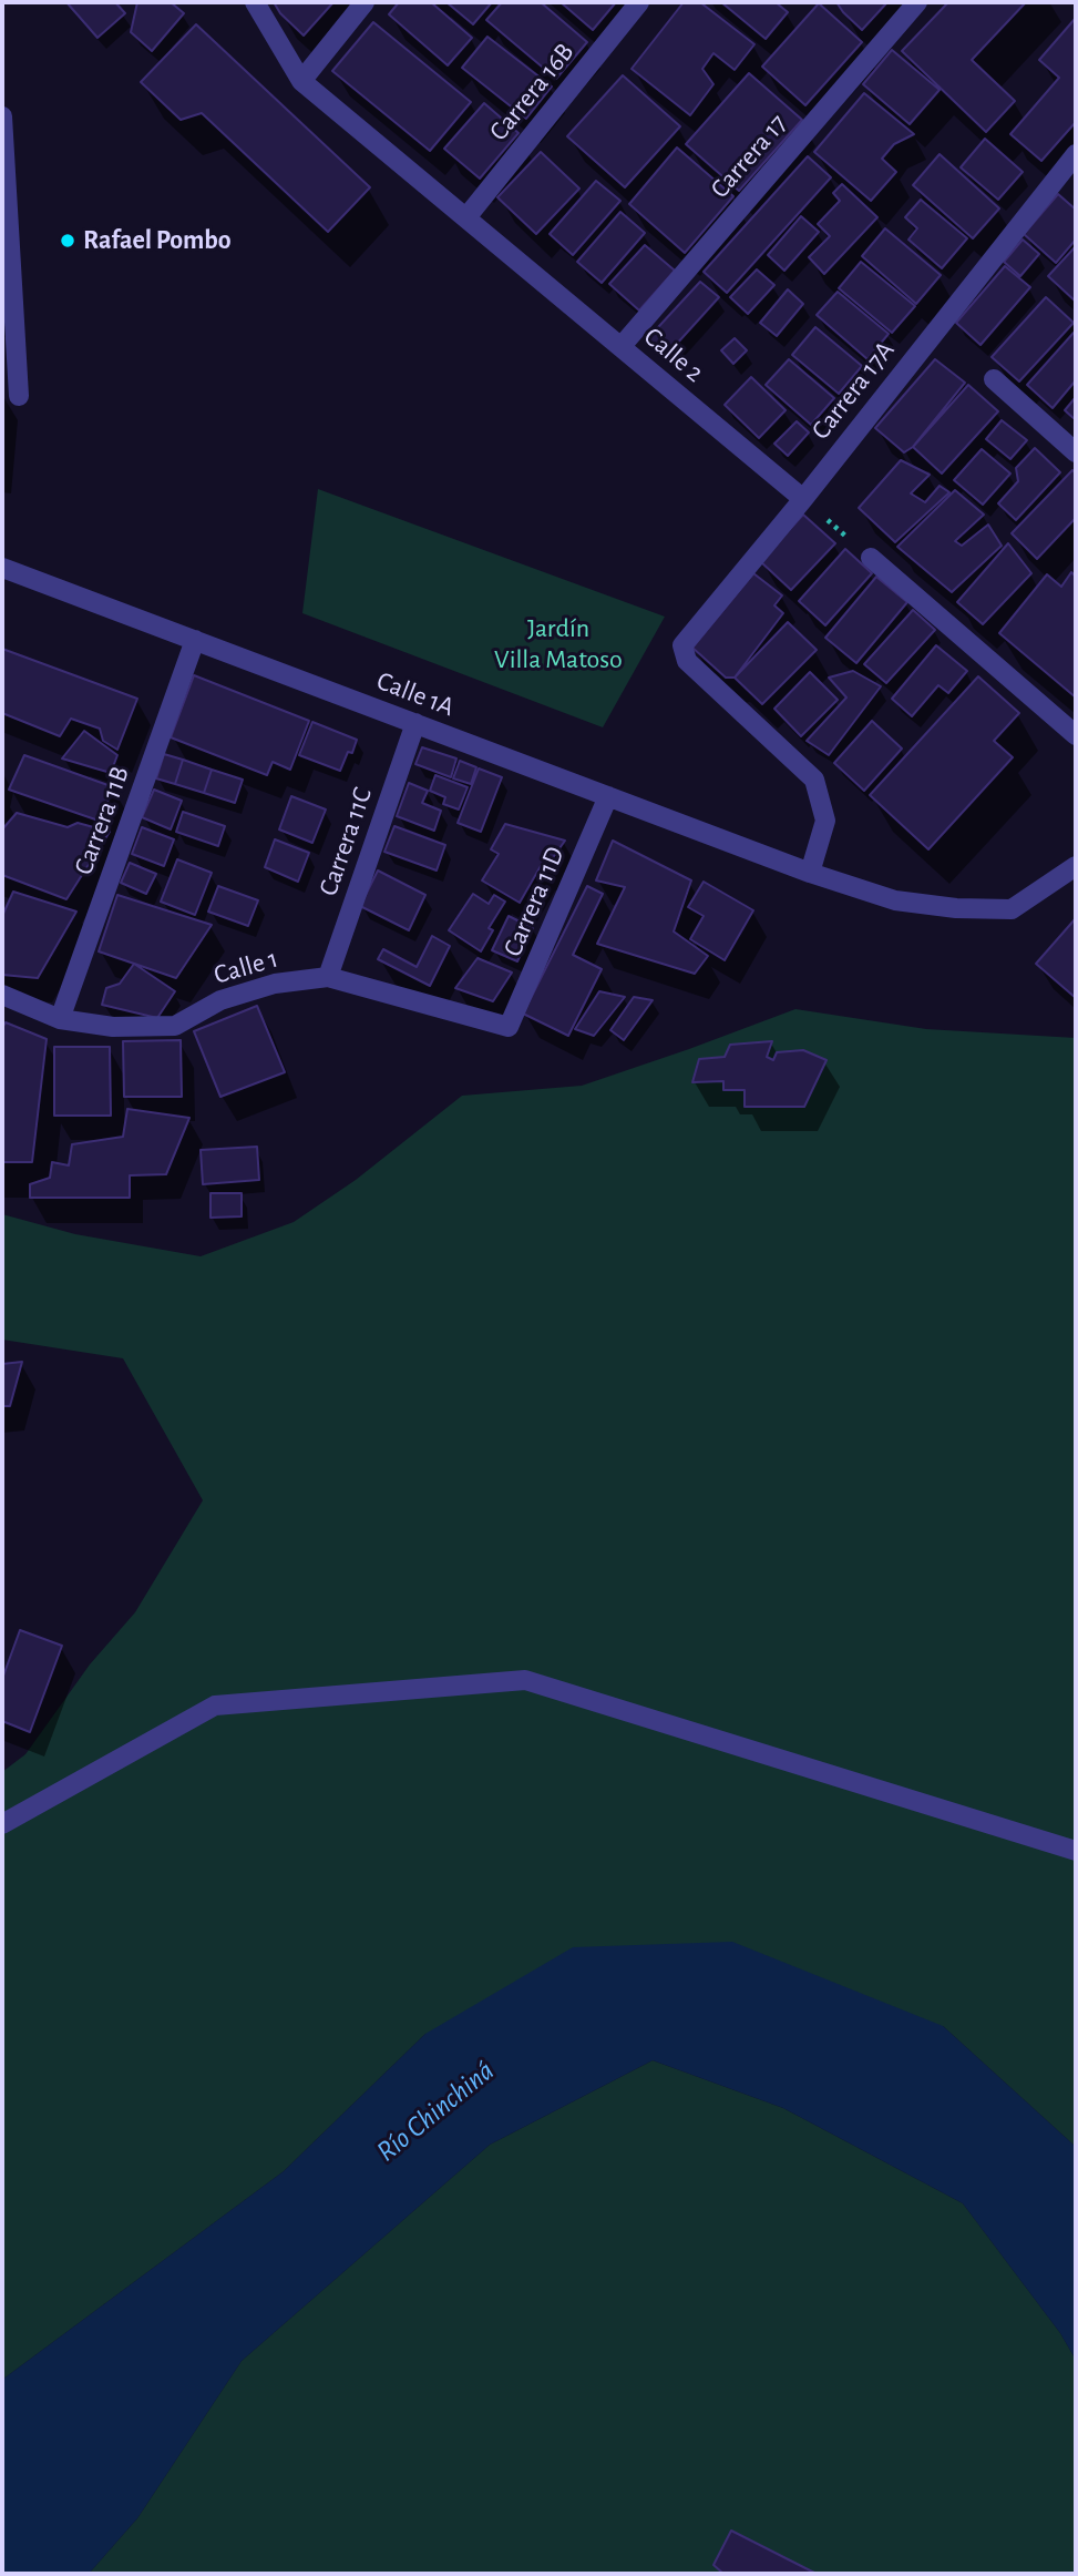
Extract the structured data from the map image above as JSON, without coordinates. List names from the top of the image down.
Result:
{
  "streets": {
    "street": [
      "Carrera 16B",
      "Carrera 17",
      "Calle 2",
      "Carrera 17A",
      "Calle 1A",
      "Carrera 11B",
      "Carrera 11C",
      "Carrera 11D",
      "Calle 1"
    ]
  },
  "crossings": [
    ["Carrera 16B", "Calle 2"],
    ["Carrera 17", "Calle 2"],
    ["Calle 2", "Carrera 17A"],
    ["Carrera 17A", "Calle 1A"],
    ["Calle 1A", "Carrera 11B"],
    ["Calle 1A", "Carrera 11C"],
    ["Calle 1A", "Carrera 11D"],
    ["Carrera 11B", "Calle 1"],
    ["Carrera 11C", "Calle 1"],
    ["Carrera 11D", "Calle 1"]
  ],
  "water": ["Río Chinchiná"],
  "parks": ["Jardín Villa Matoso"],
  "places": ["Rafael Pombo"]
}
